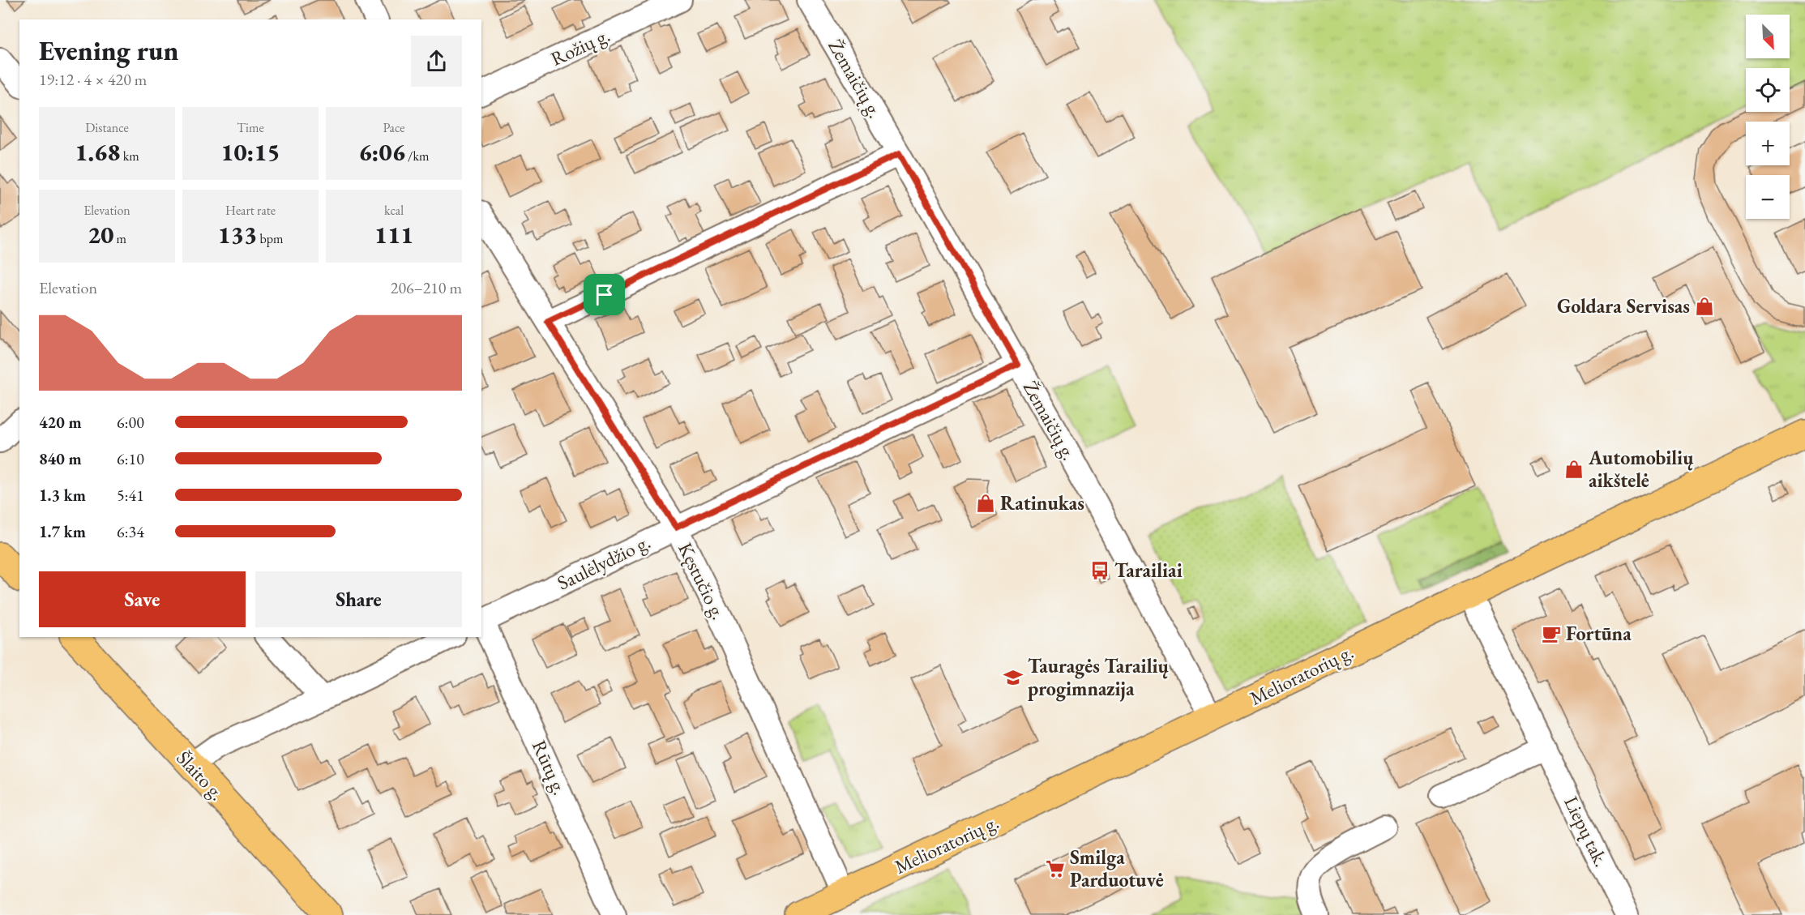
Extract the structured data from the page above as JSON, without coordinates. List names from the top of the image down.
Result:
{
  "streets": {
    "main road": ["Melioratorių g.", "Šlaito g."],
    "street": [
      "Rožių g.",
      "Žemaičių g.",
      "Saulėlydžio g.",
      "Kęstučio g.",
      "Rūtų g.",
      "Liepų tak."
    ]
  },
  "crossings": [
    ["Žemaičių g.", "Saulėlydžio g."],
    ["Žemaičių g.", "Melioratorių g."],
    ["Saulėlydžio g.", "Kęstučio g."],
    ["Saulėlydžio g.", "Rūtų g."],
    ["Kęstučio g.", "Melioratorių g."],
    ["Melioratorių g.", "Liepų tak."]
  ],
  "places": {
    "shop": ["Goldara Servisas", "Automobilių aikštelė", "Ratinukas"],
    "bus stop": ["Tarailiai"],
    "cafe": ["Fortūna"],
    "school or university": ["Tauragės Tarailių progimnazija"],
    "supermarket": ["Smilga Parduotuvė"]
  },
  "north": "bottom right",
  "page": {
    "map_buttons": ["+", "−"],
    "heading": ["Evening run", "19:12 · 4 × 420 m"],
    "stats": [
      ["Distance", "1.68 km"],
      ["Time", "10:15"],
      ["Pace", "6:06 /km"],
      ["Elevation", "20 m"],
      ["Heart rate", "133 bpm"],
      ["kcal", "111"]
    ],
    "chart": ["Elevation", "206–210 m"],
    "list": [
      {
        "name": "420 m",
        "note": "6:00"
      },
      {
        "name": "840 m",
        "note": "6:10"
      },
      {
        "name": "1.3 km",
        "note": "5:41"
      },
      {
        "name": "1.7 km",
        "note": "6:34"
      }
    ],
    "buttons": ["Save", "Share"]
  }
}
